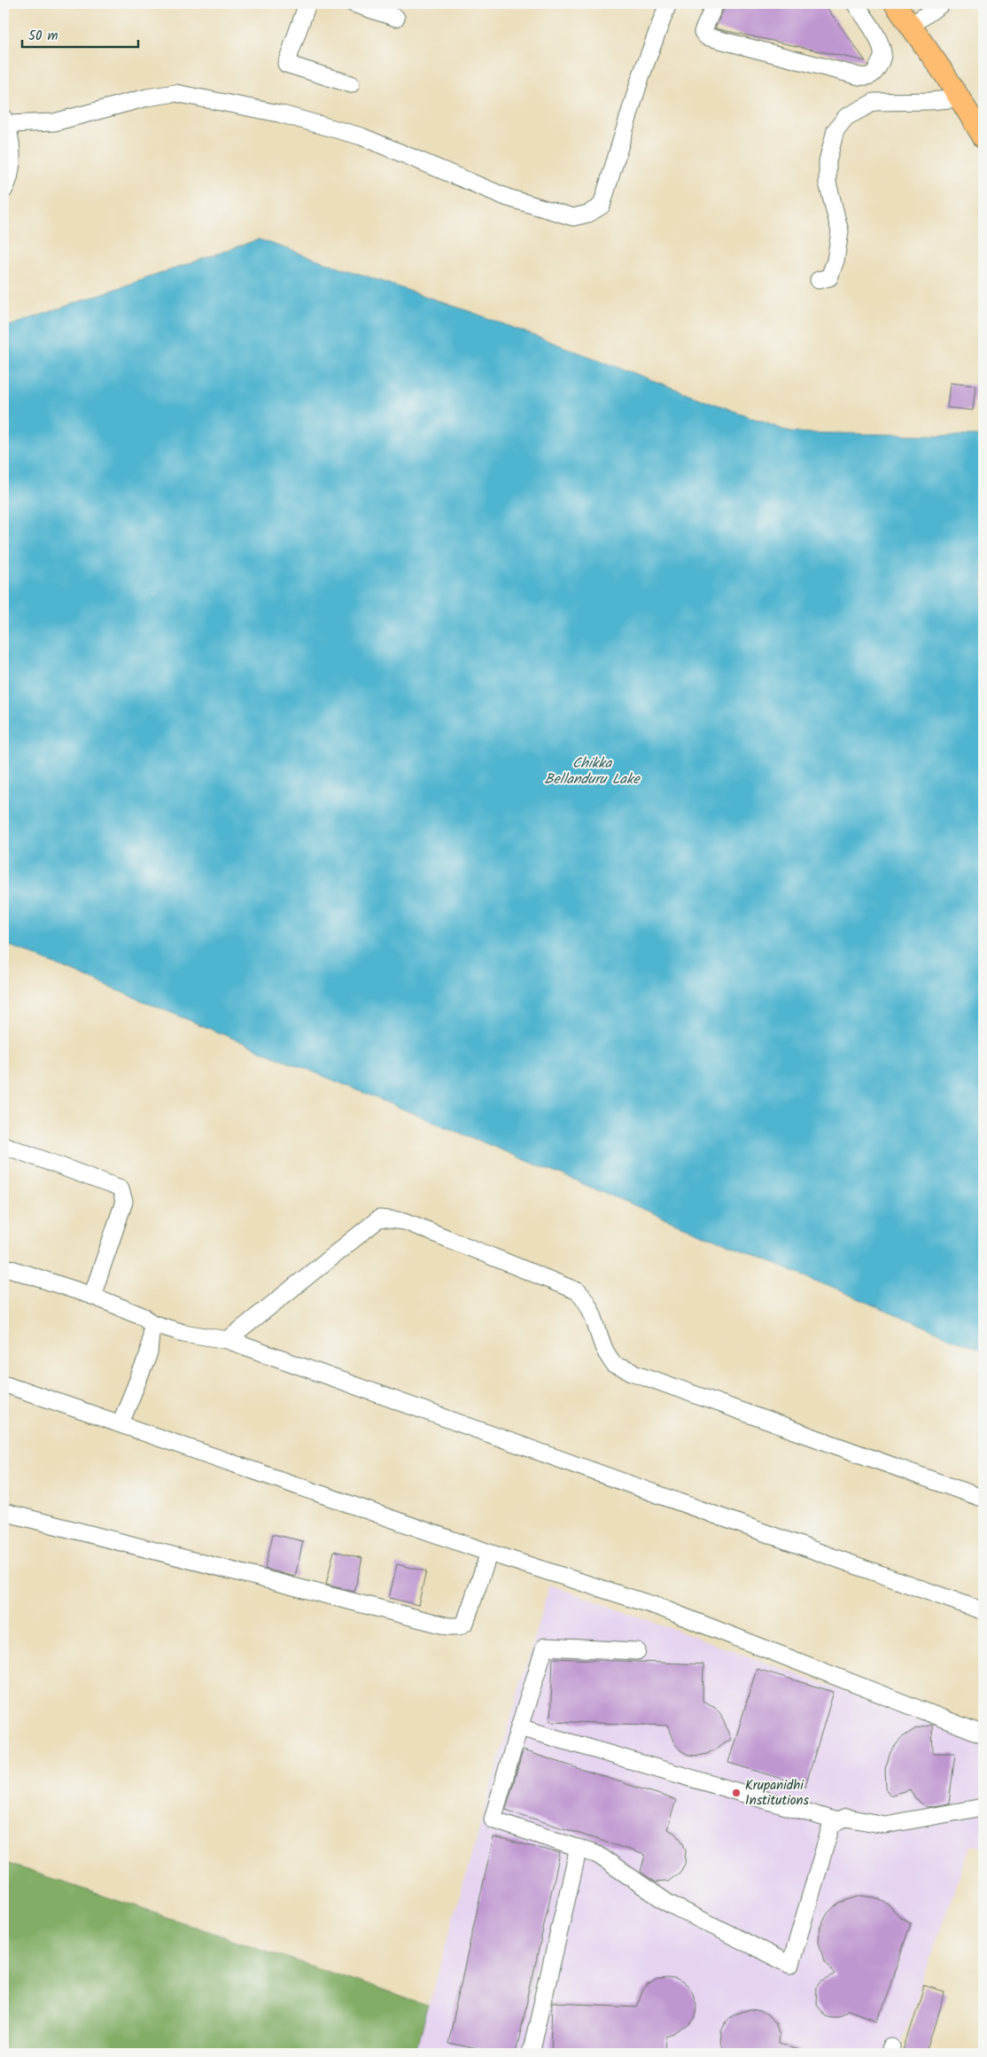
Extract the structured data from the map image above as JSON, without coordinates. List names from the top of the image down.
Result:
{
  "water": ["Chikka Bellanduru Lake"],
  "places": ["Krupanidhi Institutions"],
  "scale_bar": "50 m"
}
